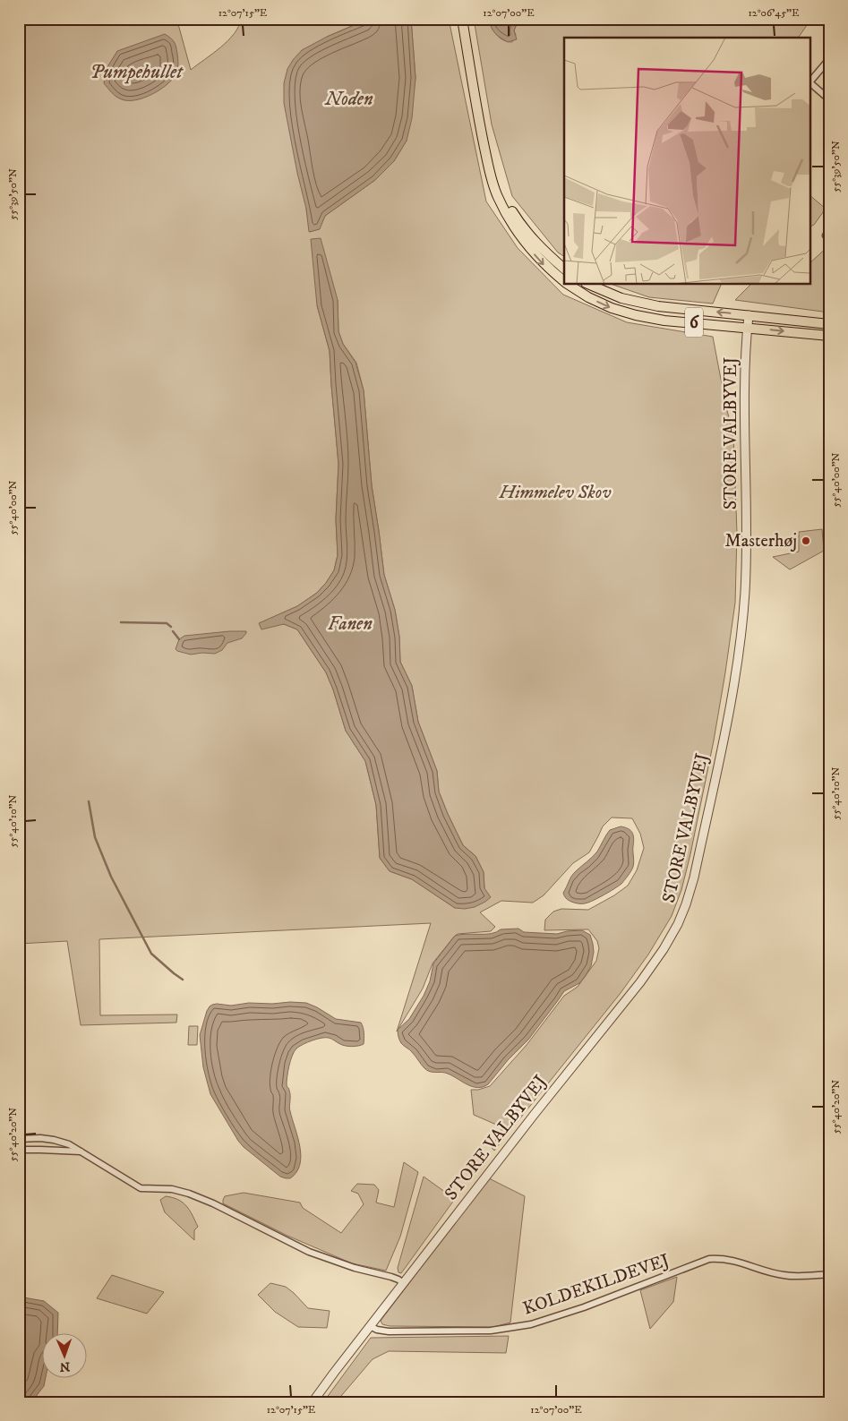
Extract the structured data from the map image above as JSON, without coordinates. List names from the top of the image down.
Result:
{
  "streets": {
    "main road": ["6"],
    "street": ["STORE VALBYVEJ", "KOLDEKILDEVEJ"]
  },
  "crossings": [
    ["6", "STORE VALBYVEJ"],
    ["STORE VALBYVEJ", "KOLDEKILDEVEJ"]
  ],
  "water": ["Pumpehullet", "Noden", "Fanen"],
  "parks": ["Himmelev Skov"],
  "places": ["Masterhøj"],
  "north": "bottom",
  "coordinates": [
    "12°07'15\"E",
    "12°07'00\"E",
    "12°06'45\"E",
    "55°39'50\"N",
    "55°40'00\"N",
    "55°40'10\"N",
    "55°40'20\"N"
  ]
}
